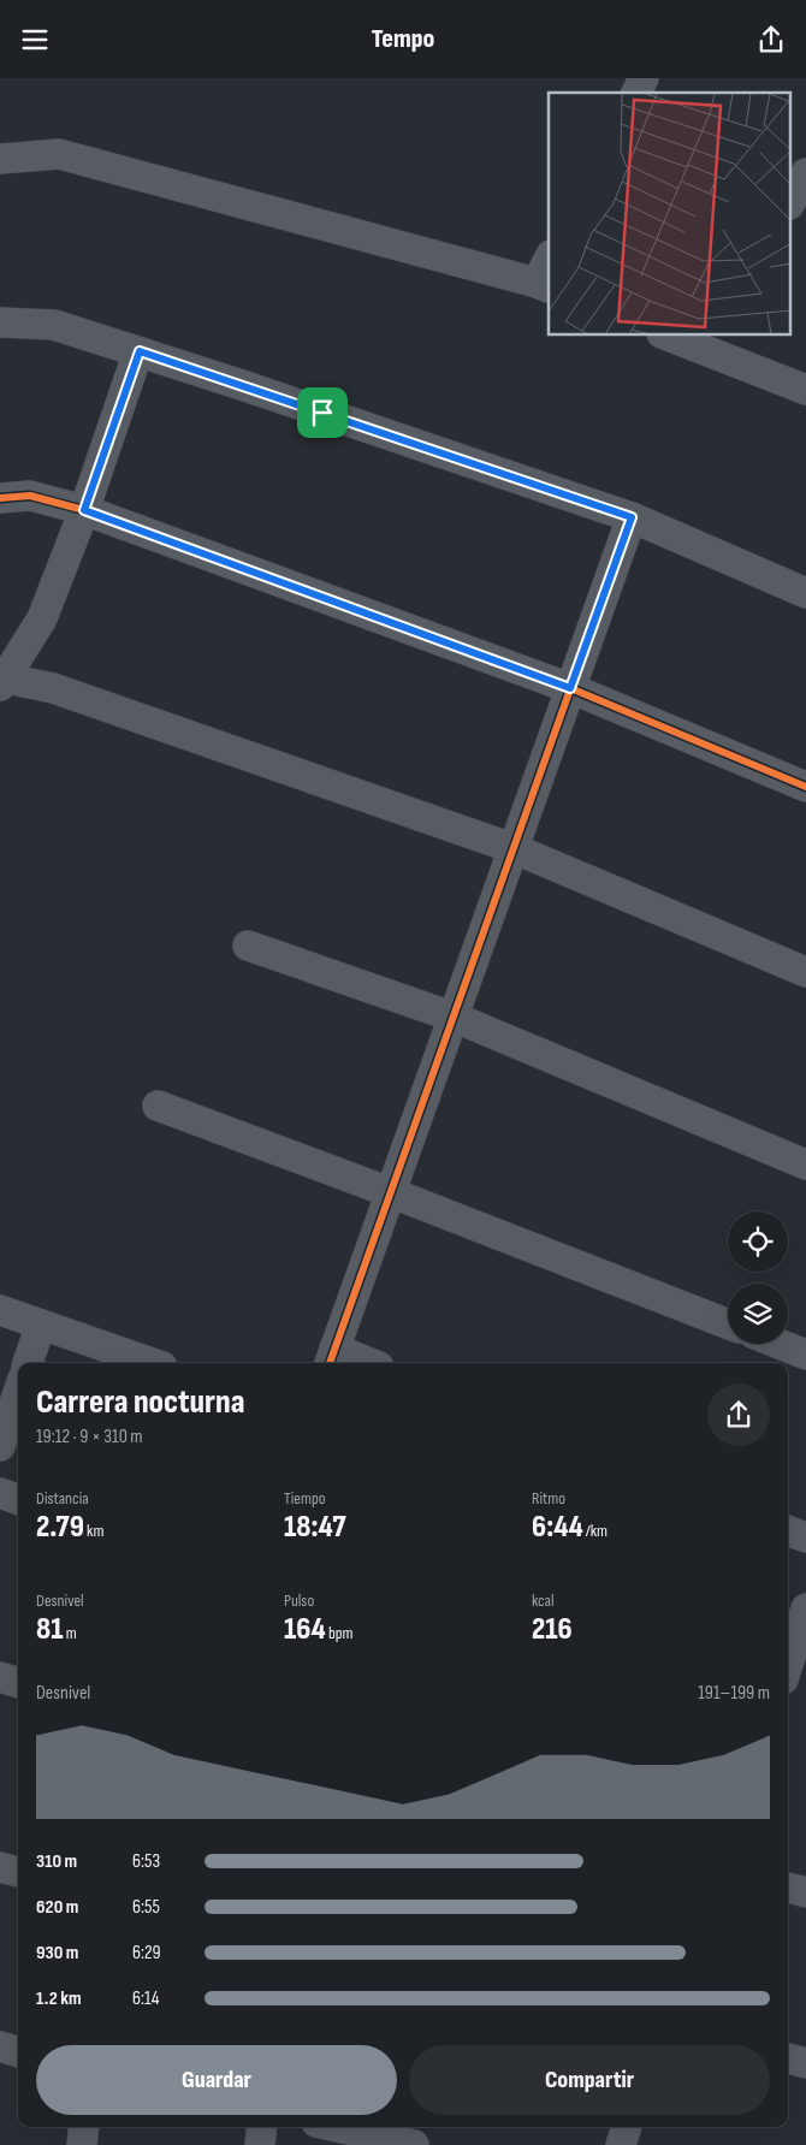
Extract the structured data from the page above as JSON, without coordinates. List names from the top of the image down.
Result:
{
  "page": {
    "header": "Tempo",
    "heading": ["Carrera nocturna", "19:12 · 9 × 310 m"],
    "stats": [
      ["Distancia", "2.79 km"],
      ["Tiempo", "18:47"],
      ["Ritmo", "6:44 /km"],
      ["Desnivel", "81 m"],
      ["Pulso", "164 bpm"],
      ["kcal", "216"]
    ],
    "chart": ["Desnivel", "191–199 m"],
    "list": [
      {
        "name": "310 m",
        "note": "6:53"
      },
      {
        "name": "620 m",
        "note": "6:55"
      },
      {
        "name": "930 m",
        "note": "6:29"
      },
      {
        "name": "1.2 km",
        "note": "6:14"
      }
    ],
    "buttons": ["Guardar", "Compartir"]
  }
}
